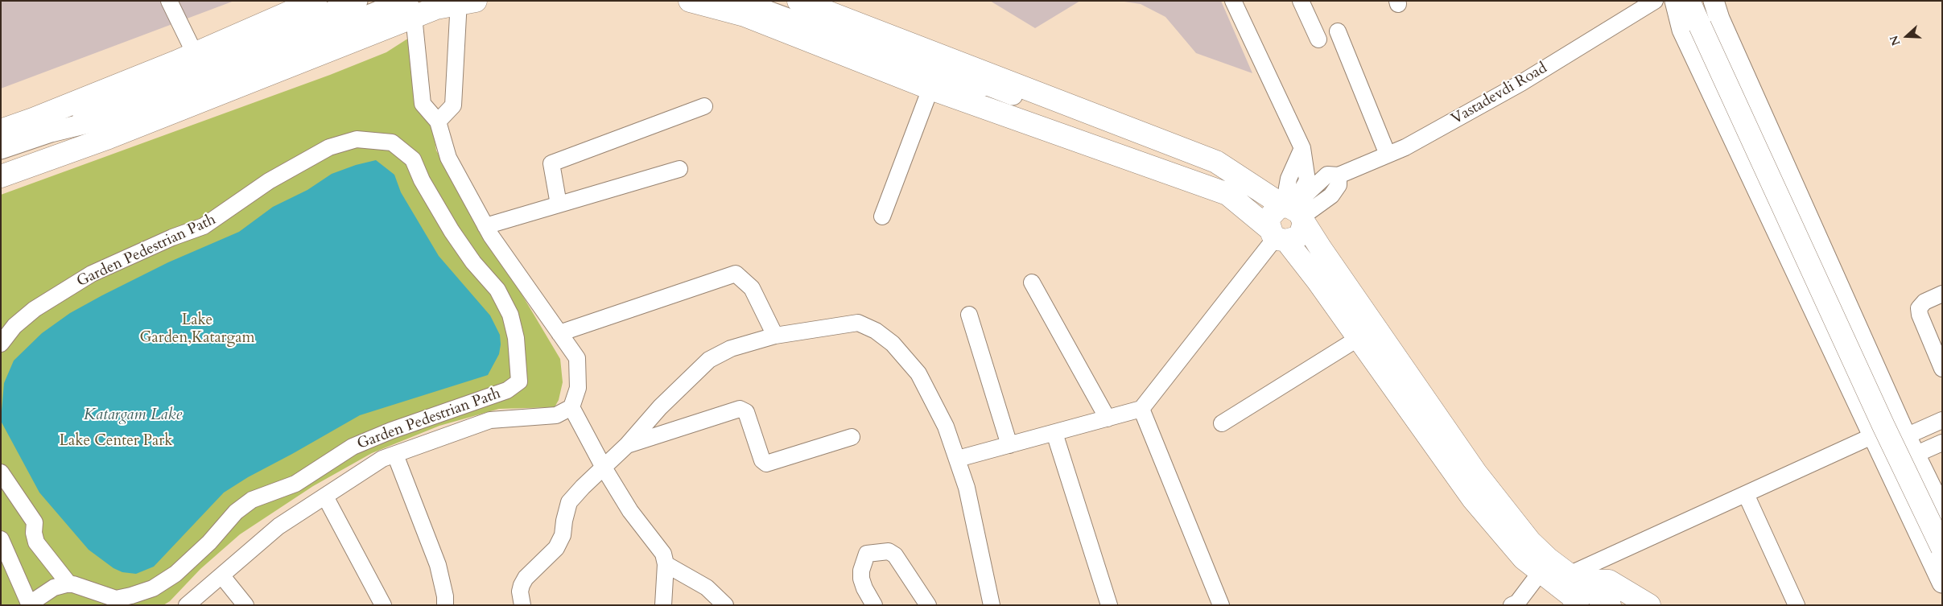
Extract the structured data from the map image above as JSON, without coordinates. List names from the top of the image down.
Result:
{
  "streets": {
    "street": ["Vastadevdi Road", "Garden Pedestrian Path"]
  },
  "water": ["Katargam Lake"],
  "parks": ["Lake Garden,Katargam", "Lake Center Park"],
  "north": "left"
}
